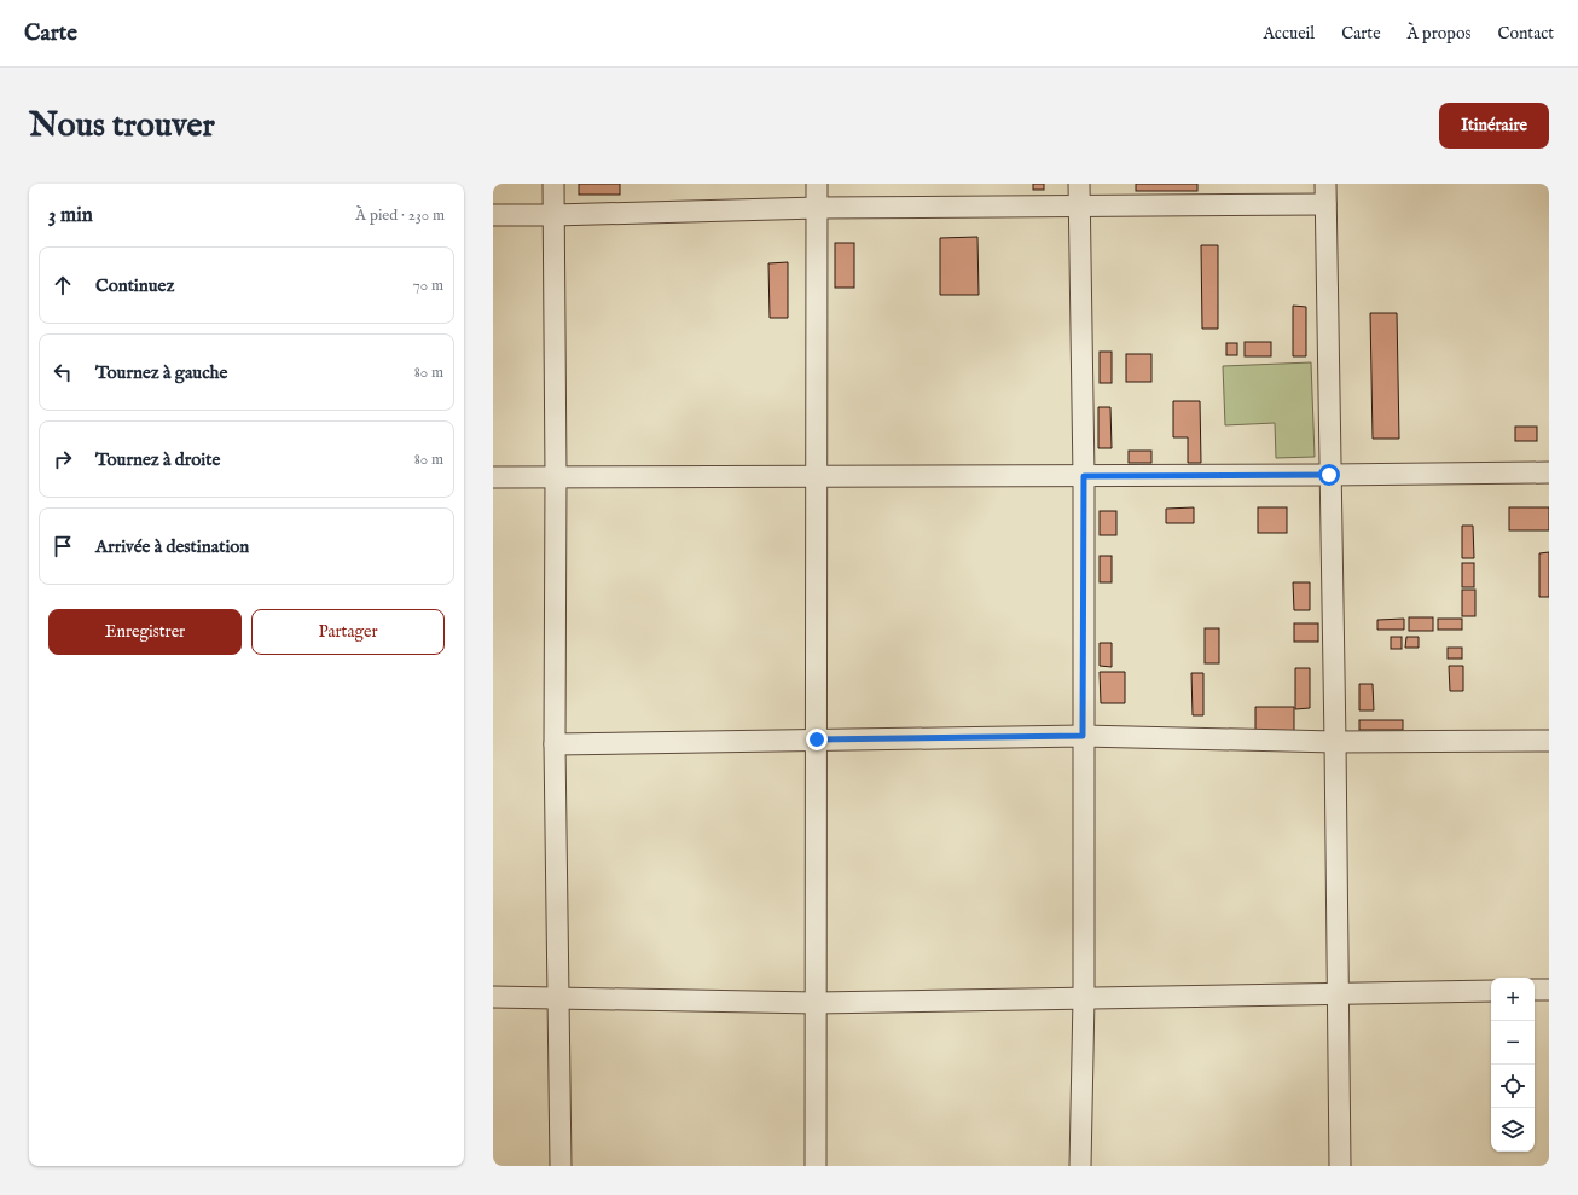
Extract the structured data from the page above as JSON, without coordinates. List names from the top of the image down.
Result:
{
  "page": {
    "header": "Carte",
    "nav": [
      "Accueil",
      "Carte",
      "À propos",
      "Contact"
    ],
    "buttons": [
      "Itinéraire",
      ["Enregistrer", "Partager"]
    ],
    "title": "Nous trouver",
    "heading": ["3 min", "À pied · 230 m"],
    "list": [
      ["Continuez", "70 m"],
      ["Tournez à gauche", "80 m"],
      ["Tournez à droite", "80 m"],
      "Arrivée à destination"
    ],
    "map_buttons": ["+", "−"]
  }
}
